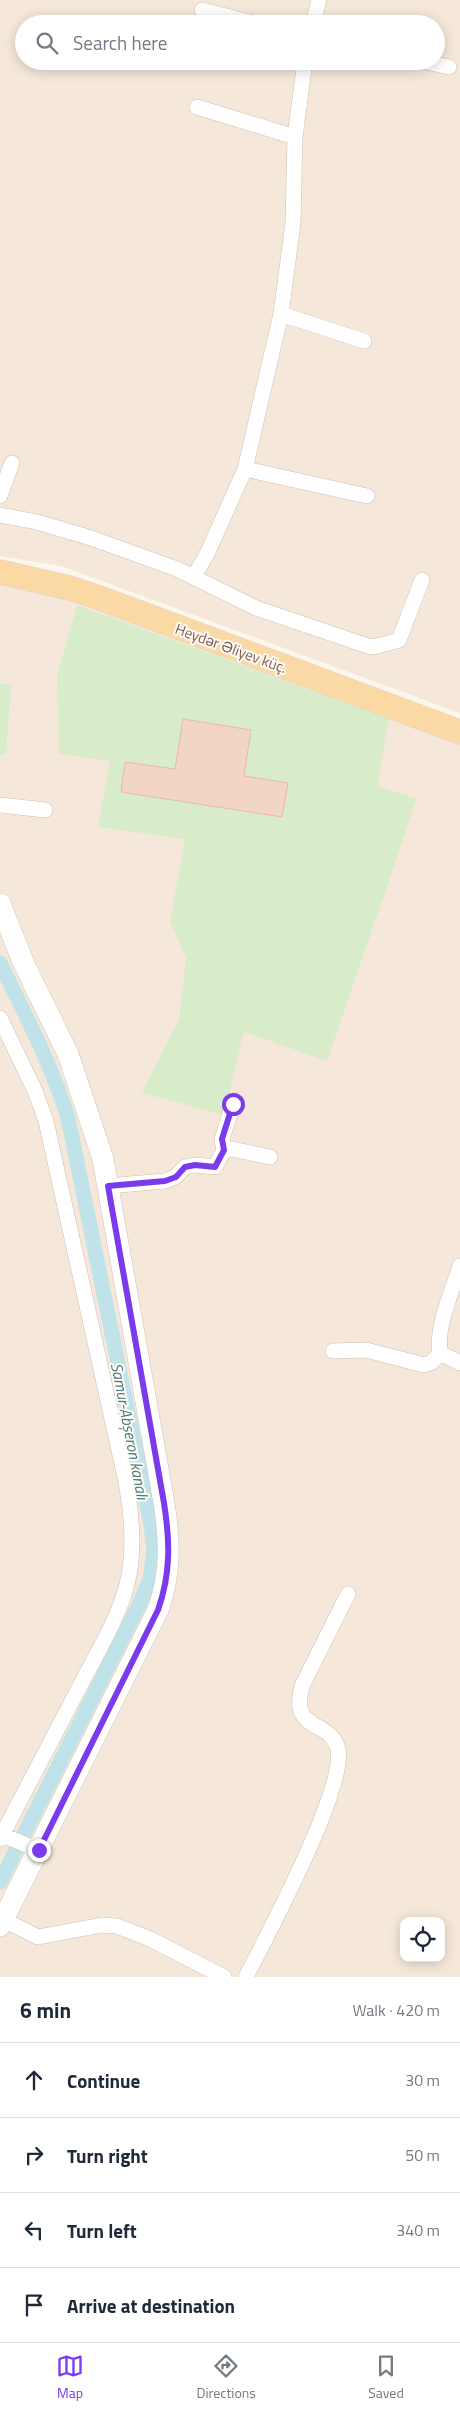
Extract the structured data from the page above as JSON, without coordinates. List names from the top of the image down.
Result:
{
  "streets": {
    "main road": ["Heydər Əliyev küç."]
  },
  "water": ["Samur-Abşeron kanalı"],
  "page": {
    "search": "Search here",
    "heading": ["6 min", "Walk · 420 m"],
    "list": [
      ["Continue", "30 m"],
      ["Turn right", "50 m"],
      ["Turn left", "340 m"],
      "Arrive at destination"
    ],
    "nav": ["Map", "Directions", "Saved"]
  }
}
